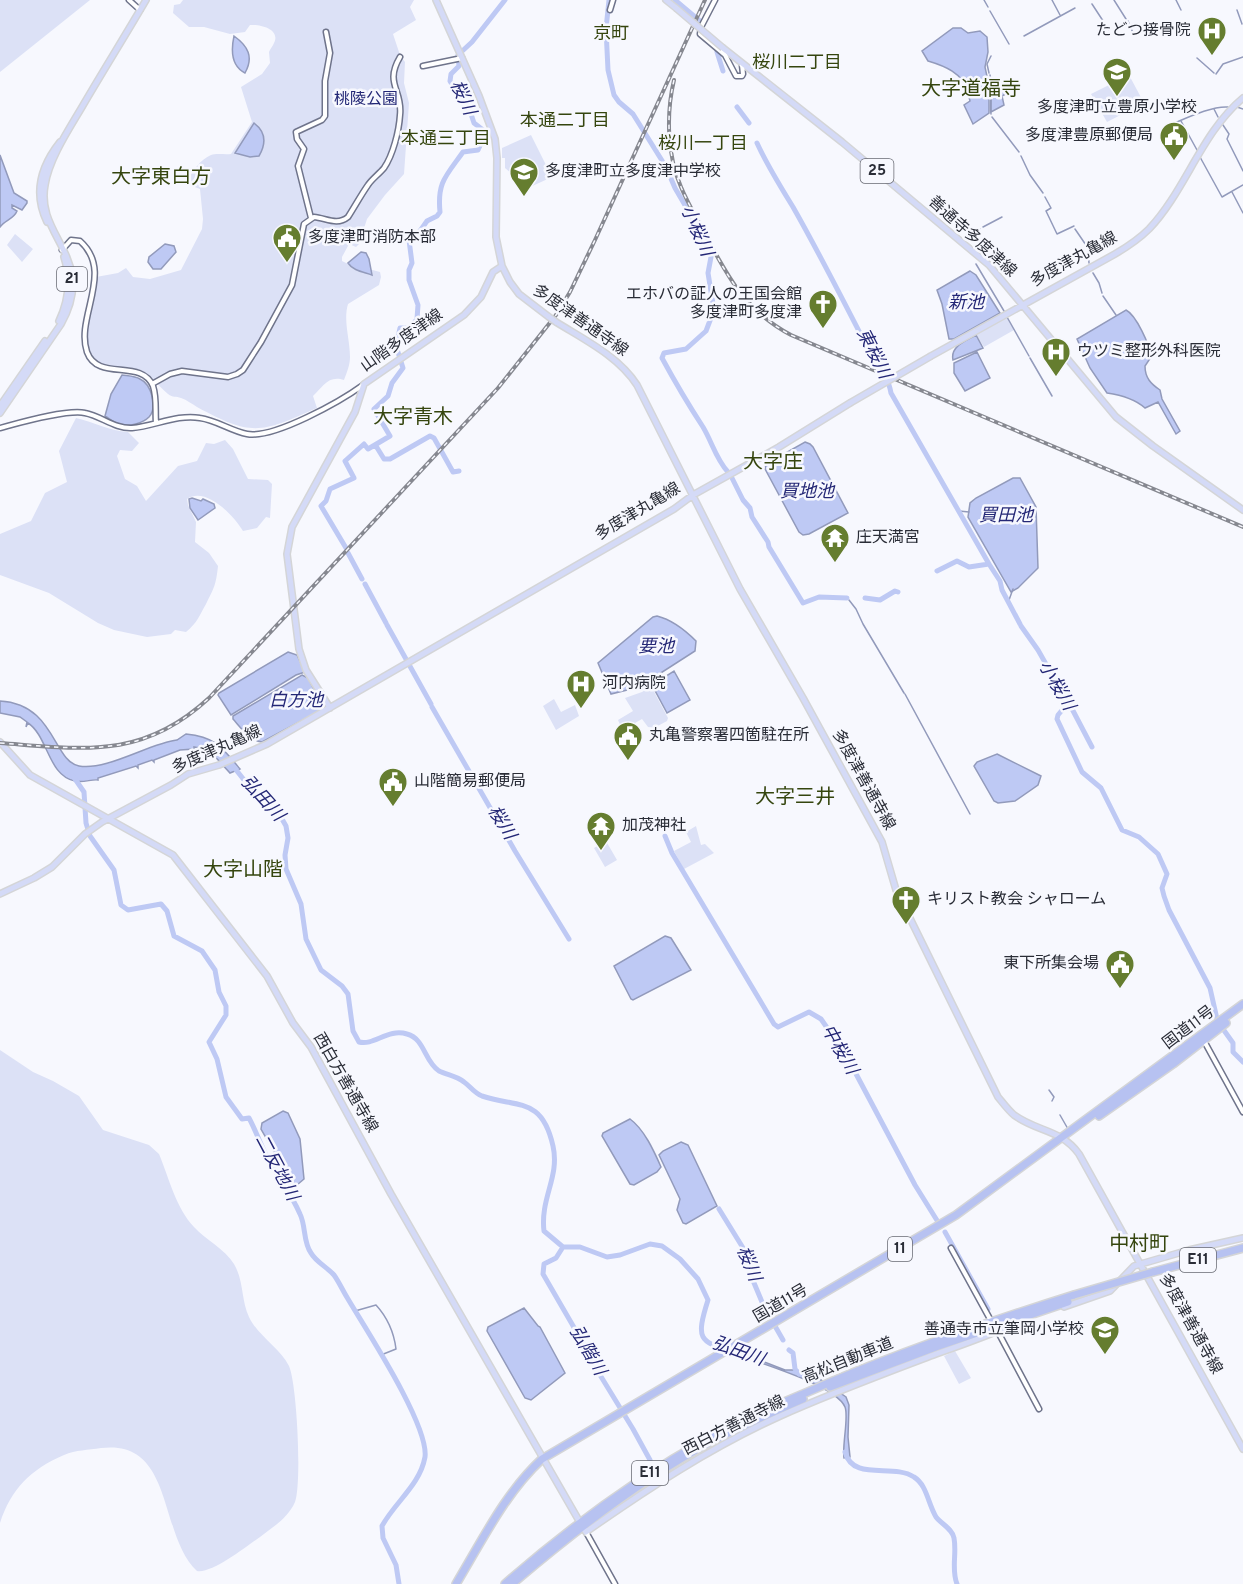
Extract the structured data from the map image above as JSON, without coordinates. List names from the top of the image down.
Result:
{
  "streets": {
    "highway": [
      "国道11号",
      "11",
      "E11",
      "高松自動車道"
    ],
    "main road": [
      "25",
      "善通寺多度津線",
      "多度津丸亀線",
      "21",
      "多度津善通寺線",
      "山階多度津線",
      "西白方善通寺線"
    ]
  },
  "crossings": [
    ["善通寺多度津線", "多度津丸亀線"],
    ["多度津丸亀線", "多度津善通寺線"],
    ["多度津丸亀線", "山階多度津線"],
    ["多度津丸亀線", "西白方善通寺線"],
    ["多度津善通寺線", "山階多度津線"],
    ["多度津善通寺線", "国道11号"],
    ["多度津善通寺線", "西白方善通寺線"],
    ["国道11号", "西白方善通寺線"]
  ],
  "districts": [
    "京町",
    "桜川二丁目",
    "大字道福寺",
    "本通二丁目",
    "本通三丁目",
    "桜川一丁目",
    "大字東白方",
    "大字青木",
    "大字庄",
    "大字三井",
    "大字山階",
    "中村町"
  ],
  "water": [
    "桜川",
    "小桜川",
    "新池",
    "東桜川",
    "買地池",
    "買田池",
    "要池",
    "白方池",
    "弘田川",
    "中桜川",
    "二反地川",
    "弘階川"
  ],
  "parks": ["桃陵公園"],
  "places": {
    "hospital": ["たどつ接骨院", "ウツミ整形外科医院", "河内病院"],
    "school or university": ["多度津町立豊原小学校", "多度津町立多度津中学校", "善通寺市立筆岡小学校"],
    "public building": [
      "多度津豊原郵便局",
      "多度津町消防本部",
      "丸亀警察署四箇駐在所",
      "山階簡易郵便局",
      "東下所集会場"
    ],
    "church": ["エホバの証人の王国会館 多度津町多度津", "キリスト教会 シャローム"],
    "temple": ["庄天満宮", "加茂神社"]
  }
}
